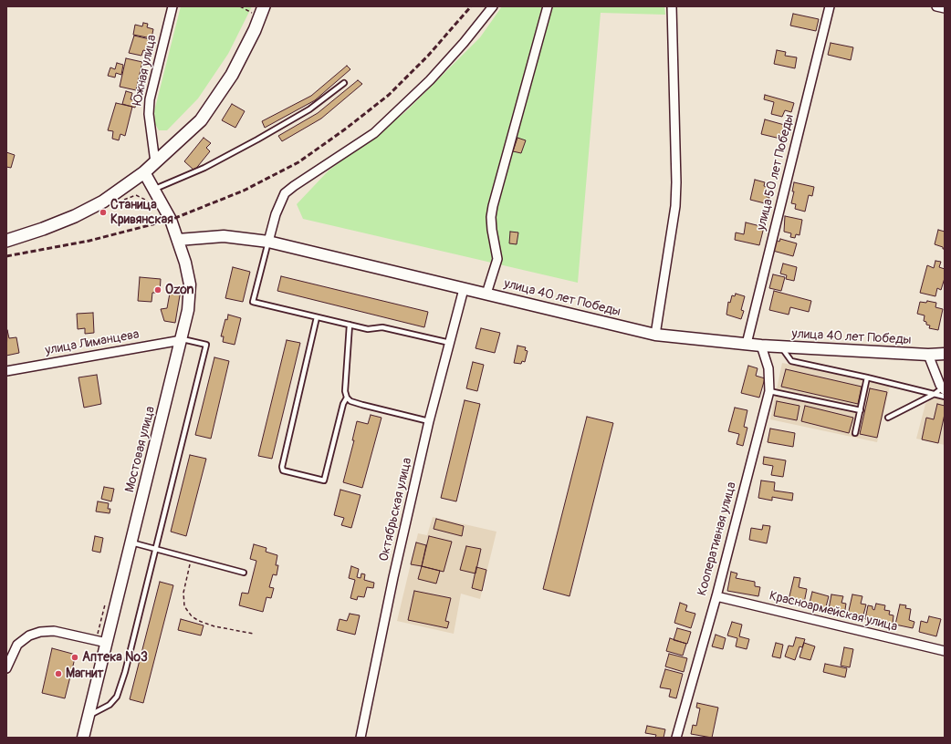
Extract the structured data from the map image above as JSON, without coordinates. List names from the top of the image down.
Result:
{
  "streets": {
    "street": [
      "Южная улица",
      "улица 50 лет Победы",
      "улица 40 лет Победы",
      "улица Лиманцева",
      "Мостовая улица",
      "Октябрьская улица",
      "Кооперативная улица",
      "Красноармейская улица"
    ]
  },
  "crossings": [
    ["улица 50 лет Победы", "улица 40 лет Победы"],
    ["улица 40 лет Победы", "Мостовая улица"],
    ["улица 40 лет Победы", "Октябрьская улица"],
    ["улица 40 лет Победы", "Кооперативная улица"],
    ["улица Лиманцева", "Мостовая улица"],
    ["Кооперативная улица", "Красноармейская улица"]
  ],
  "places": [
    "Станица Кривянская",
    "Ozon",
    "Аптека №3",
    "Магнит"
  ]
}
